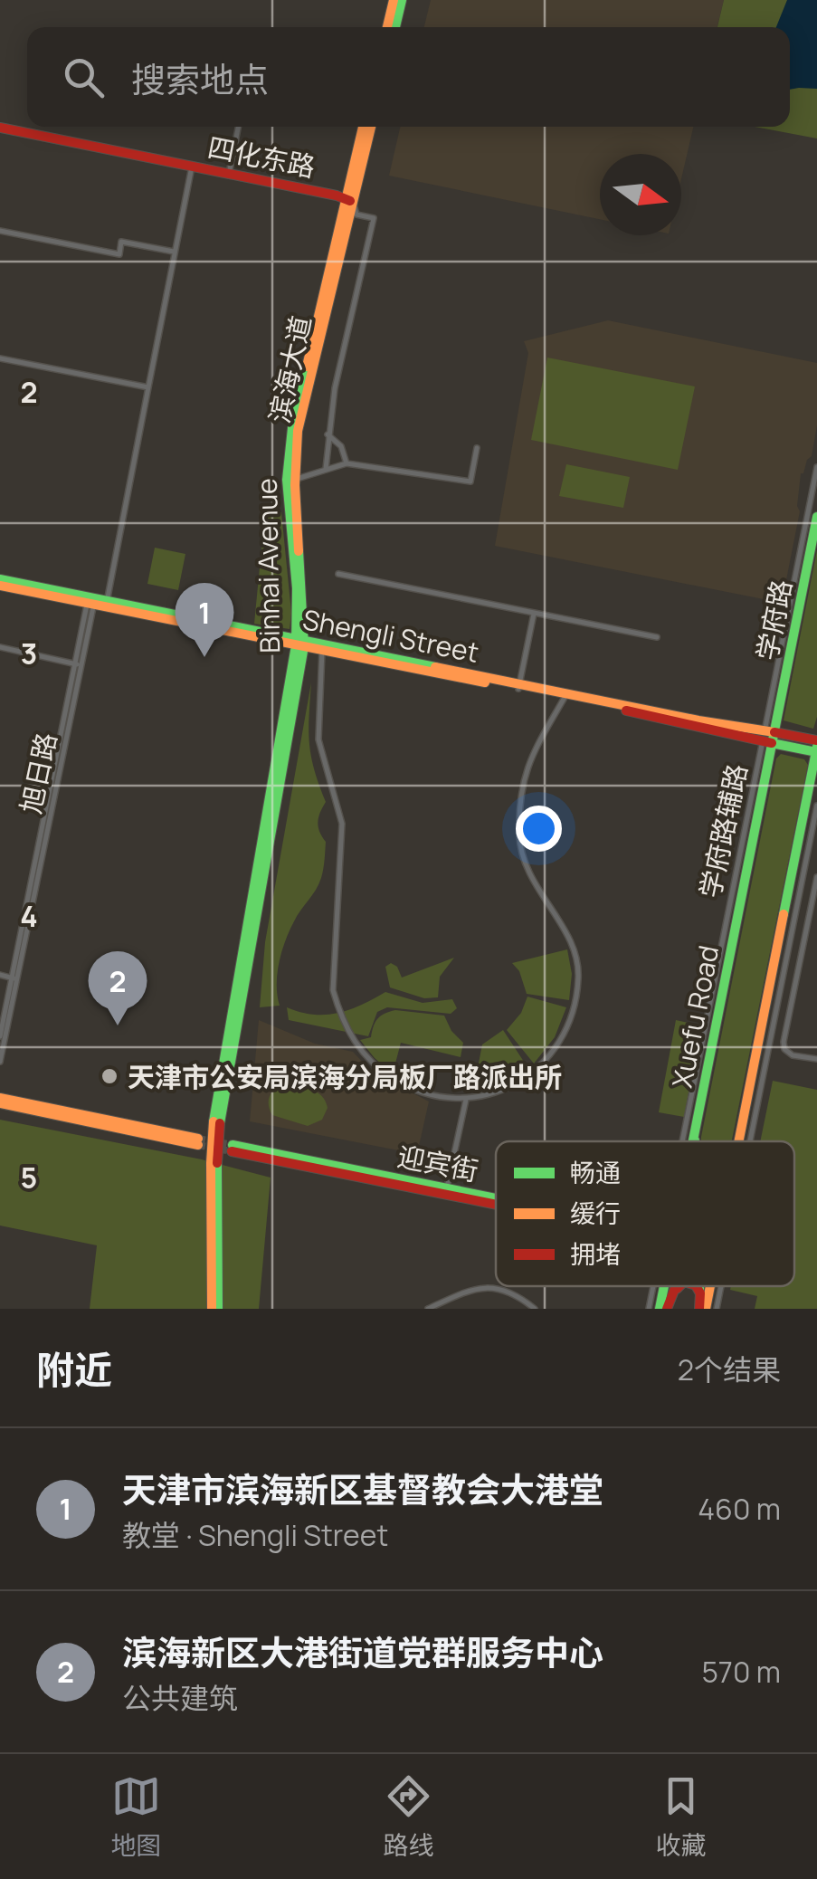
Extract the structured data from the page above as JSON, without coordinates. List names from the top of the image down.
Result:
{
  "streets": {
    "main road": [
      "四化东路",
      "滨海大道",
      "Binhai Avenue",
      "学府路",
      "Shengli Street",
      "Xuefu Road",
      "迎宾街"
    ],
    "street": ["旭日路", "学府路辅路"]
  },
  "crossings": [
    ["四化东路", "滨海大道"],
    ["四化东路", "Binhai Avenue"],
    ["滨海大道", "Binhai Avenue"],
    ["滨海大道", "Shengli Street"],
    ["Binhai Avenue", "Shengli Street"],
    ["学府路", "Shengli Street"],
    ["学府路", "学府路辅路"],
    ["学府路", "Xuefu Road"],
    ["Shengli Street", "旭日路"],
    ["Shengli Street", "学府路辅路"],
    ["Shengli Street", "Xuefu Road"],
    ["学府路辅路", "Xuefu Road"]
  ],
  "places": ["天津市公安局滨海分局板厂路派出所"],
  "legend": ["畅通", "缓行", "拥堵"],
  "north": "right",
  "page": {
    "search": "搜索地点",
    "pins": ["1", "2"],
    "heading": ["附近", "2个结果"],
    "list": [
      {
        "mark": "1",
        "name": "天津市滨海新区基督教会大港堂",
        "note": "教堂 · Shengli Street",
        "value": "460 m"
      },
      {
        "mark": "2",
        "name": "滨海新区大港街道党群服务中心",
        "note": "公共建筑",
        "value": "570 m"
      }
    ],
    "nav": ["地图", "路线", "收藏"]
  },
  "grid": {
    "rows": [
      "2",
      "3",
      "4",
      "5"
    ]
  }
}
